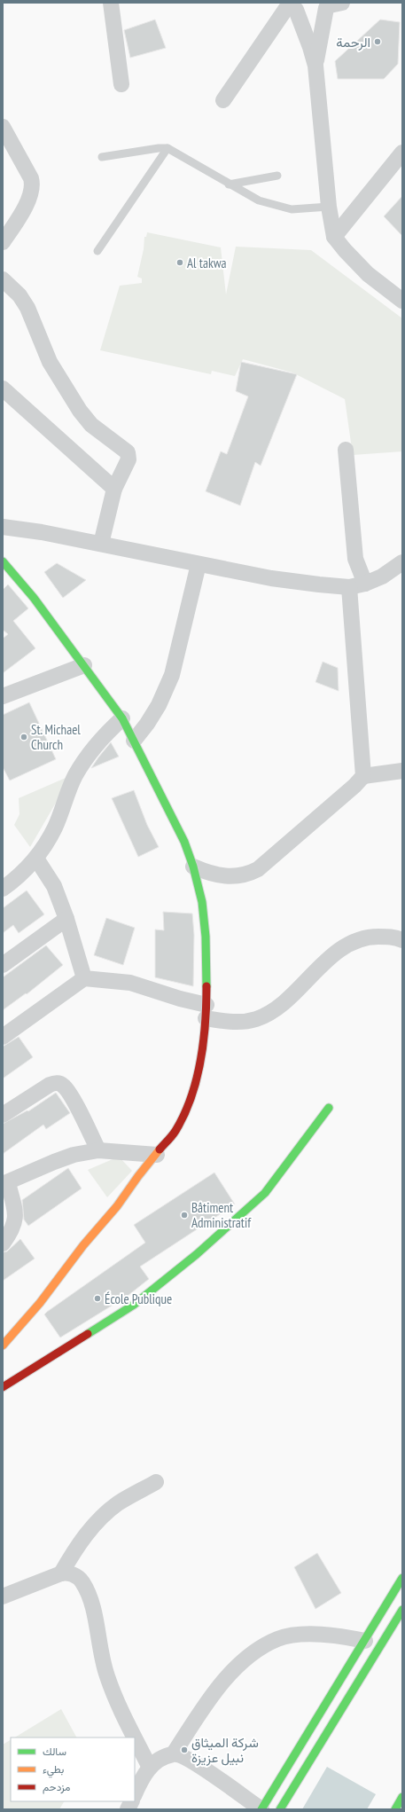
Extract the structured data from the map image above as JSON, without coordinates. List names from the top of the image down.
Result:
{
  "places": [
    "الرحمة",
    "Al takwa",
    "St. Michael Church",
    "Bâtiment Administratif",
    "École Publique",
    "شركة الميثاق نبيل عزيزة"
  ],
  "legend": ["سالك", "بطيء", "مزدحم"]
}
